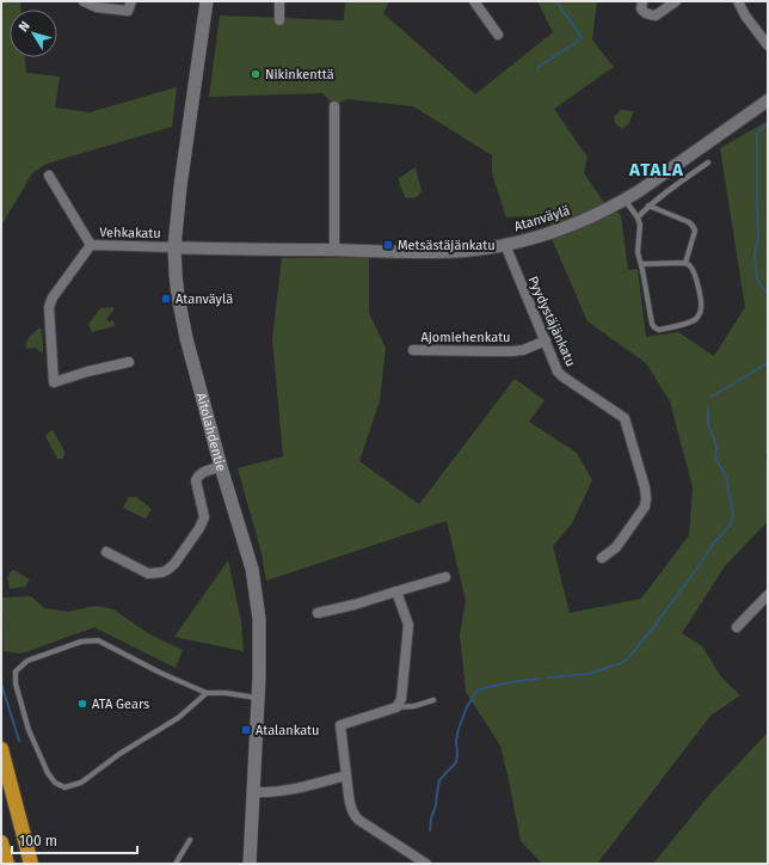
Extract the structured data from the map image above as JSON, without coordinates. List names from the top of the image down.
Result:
{
  "streets": {
    "main road": ["Aitolahdentie"],
    "street": [
      "Atanväylä",
      "Vehkakatu",
      "Pyydystäjänkatu",
      "Ajomiehenkatu"
    ]
  },
  "crossings": [
    ["Atanväylä", "Vehkakatu"],
    ["Atanväylä", "Pyydystäjänkatu"],
    ["Atanväylä", "Aitolahdentie"],
    ["Vehkakatu", "Aitolahdentie"],
    ["Pyydystäjänkatu", "Ajomiehenkatu"]
  ],
  "districts": ["ATALA"],
  "places": {
    "other": ["Nikinkenttä", "ATA Gears"],
    "transit": ["Metsästäjänkatu", "Atanväylä", "Atalankatu"]
  },
  "scale_bar": "100 m",
  "north": "top left"
}
